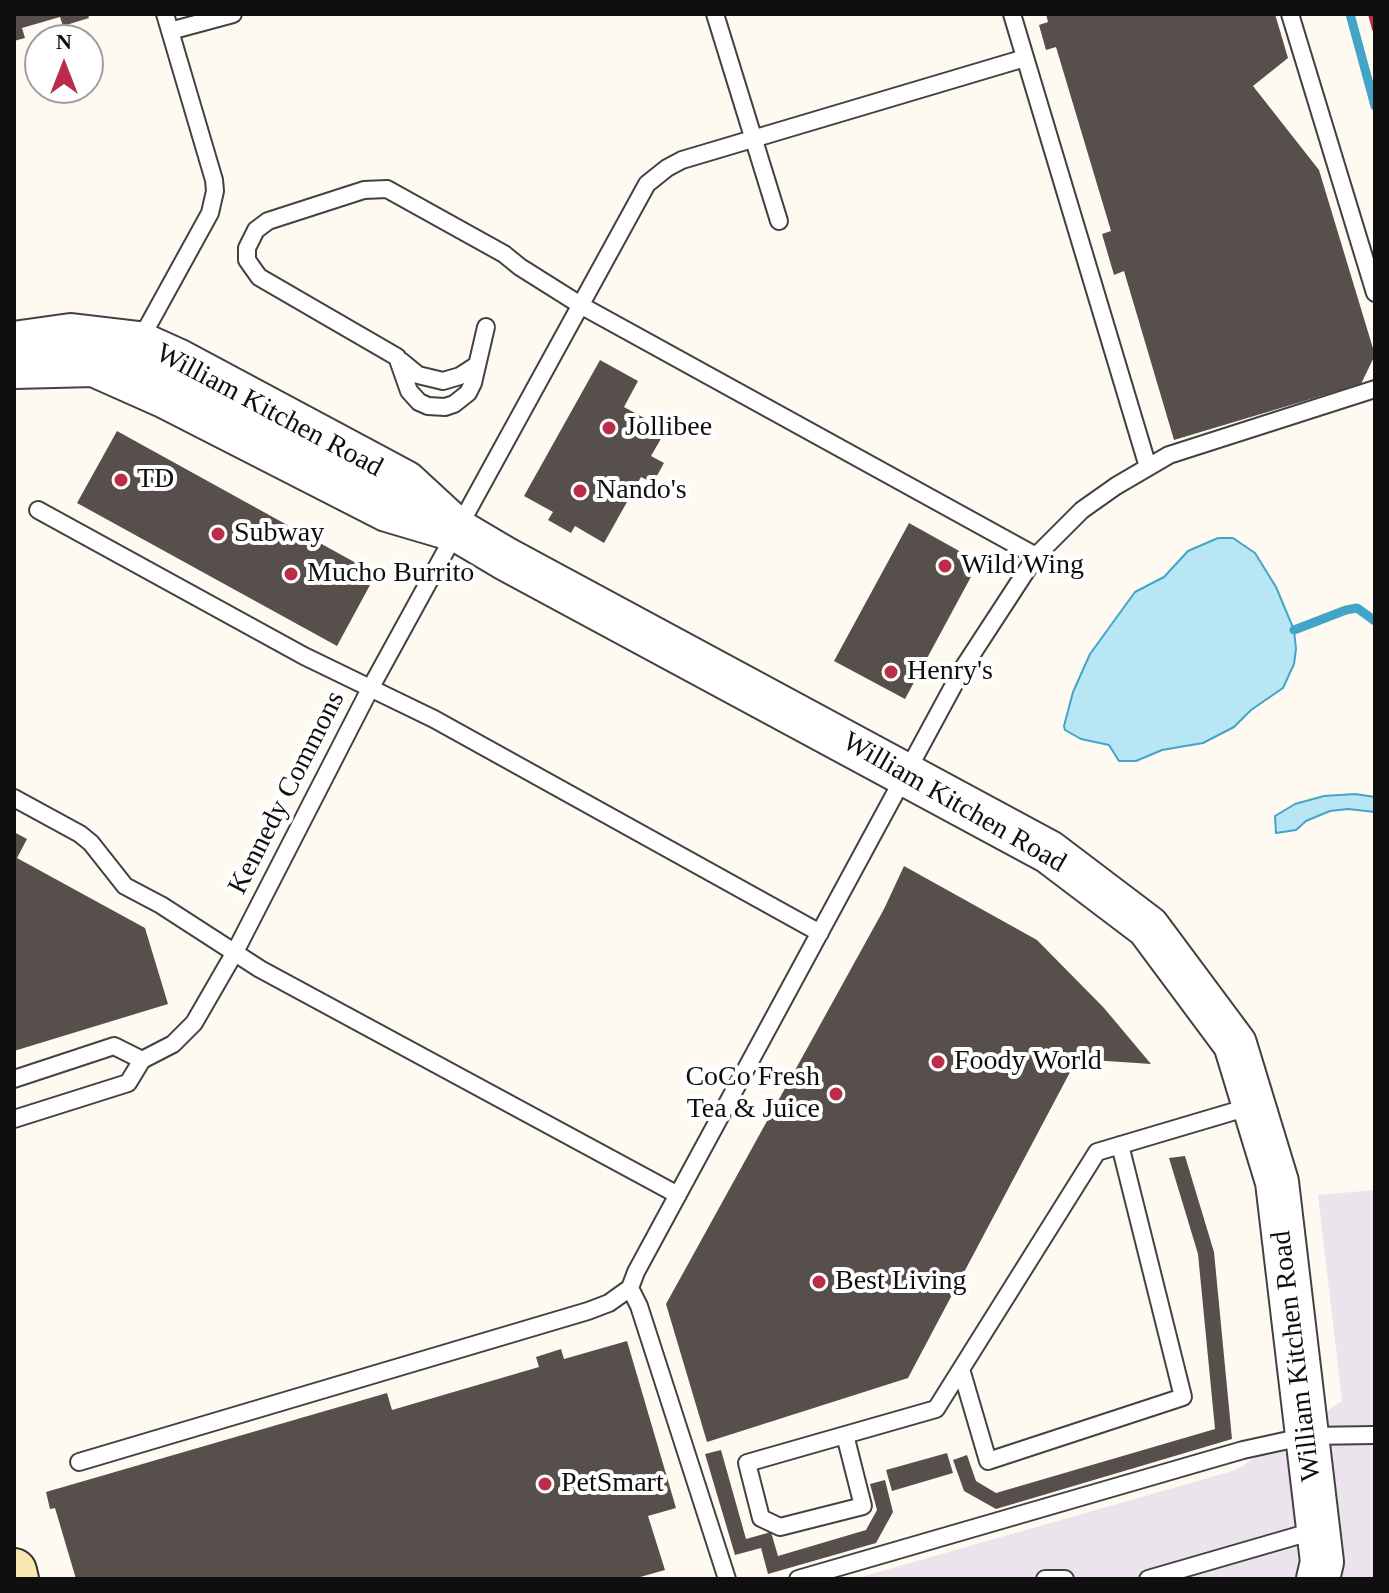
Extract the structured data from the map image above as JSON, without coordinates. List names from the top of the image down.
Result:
{
  "streets": {
    "street": ["William Kitchen Road"],
    "lane": ["Kennedy Commons"]
  },
  "crossings": [
    ["William Kitchen Road", "Kennedy Commons"]
  ],
  "places": [
    "Jollibee",
    "TD",
    "Nando's",
    "Subway",
    "Wild Wing",
    "Mucho Burrito",
    "Henry's",
    "Foody World",
    "CoCo Fresh Tea & Juice",
    "Best Living",
    "PetSmart"
  ],
  "north": "top"
}
